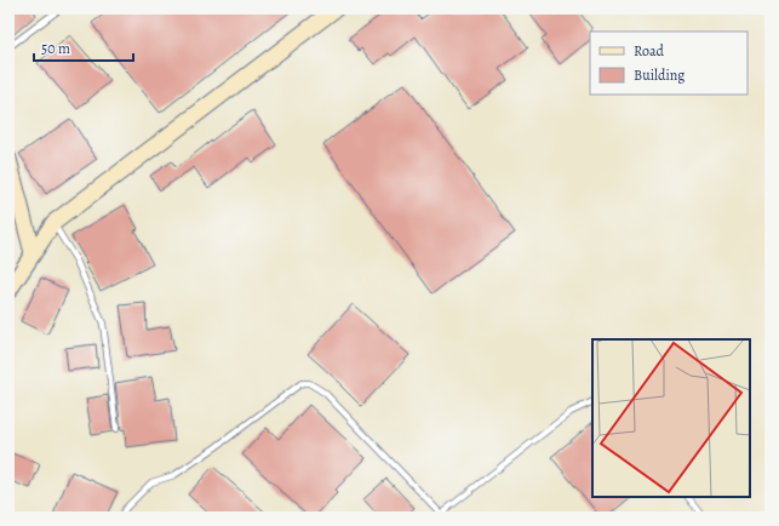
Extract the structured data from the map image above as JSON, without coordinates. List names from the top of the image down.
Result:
{
  "legend": ["Road", "Building"],
  "scale_bar": "50 m"
}
